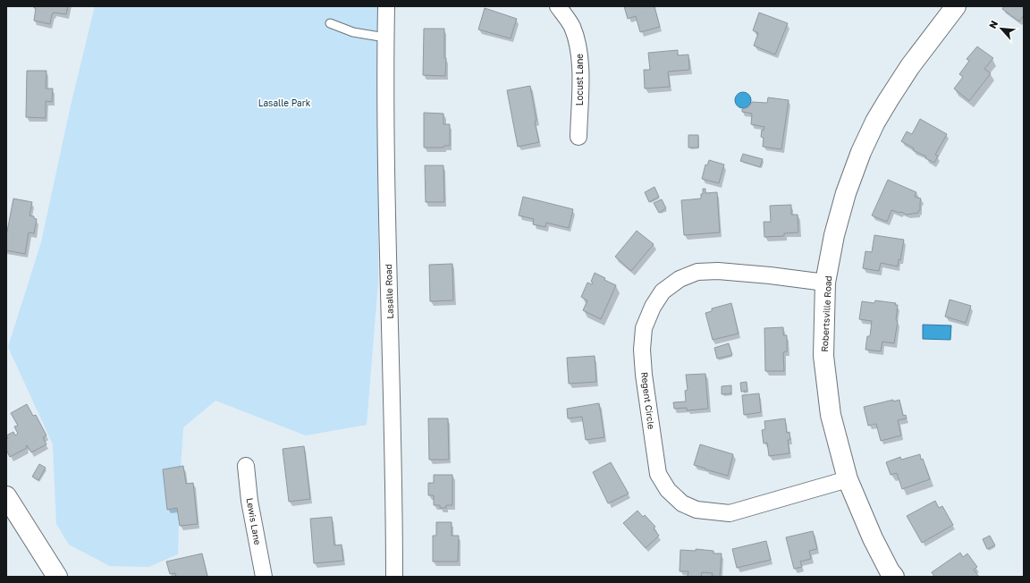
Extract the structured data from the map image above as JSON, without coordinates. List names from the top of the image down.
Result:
{
  "streets": {
    "street": [
      "Locust Lane",
      "Lasalle Road",
      "Robertsville Road",
      "Regent Circle",
      "Lewis Lane"
    ]
  },
  "crossings": [
    ["Robertsville Road", "Regent Circle"]
  ],
  "parks": ["Lasalle Park"],
  "north": "top left"
}
